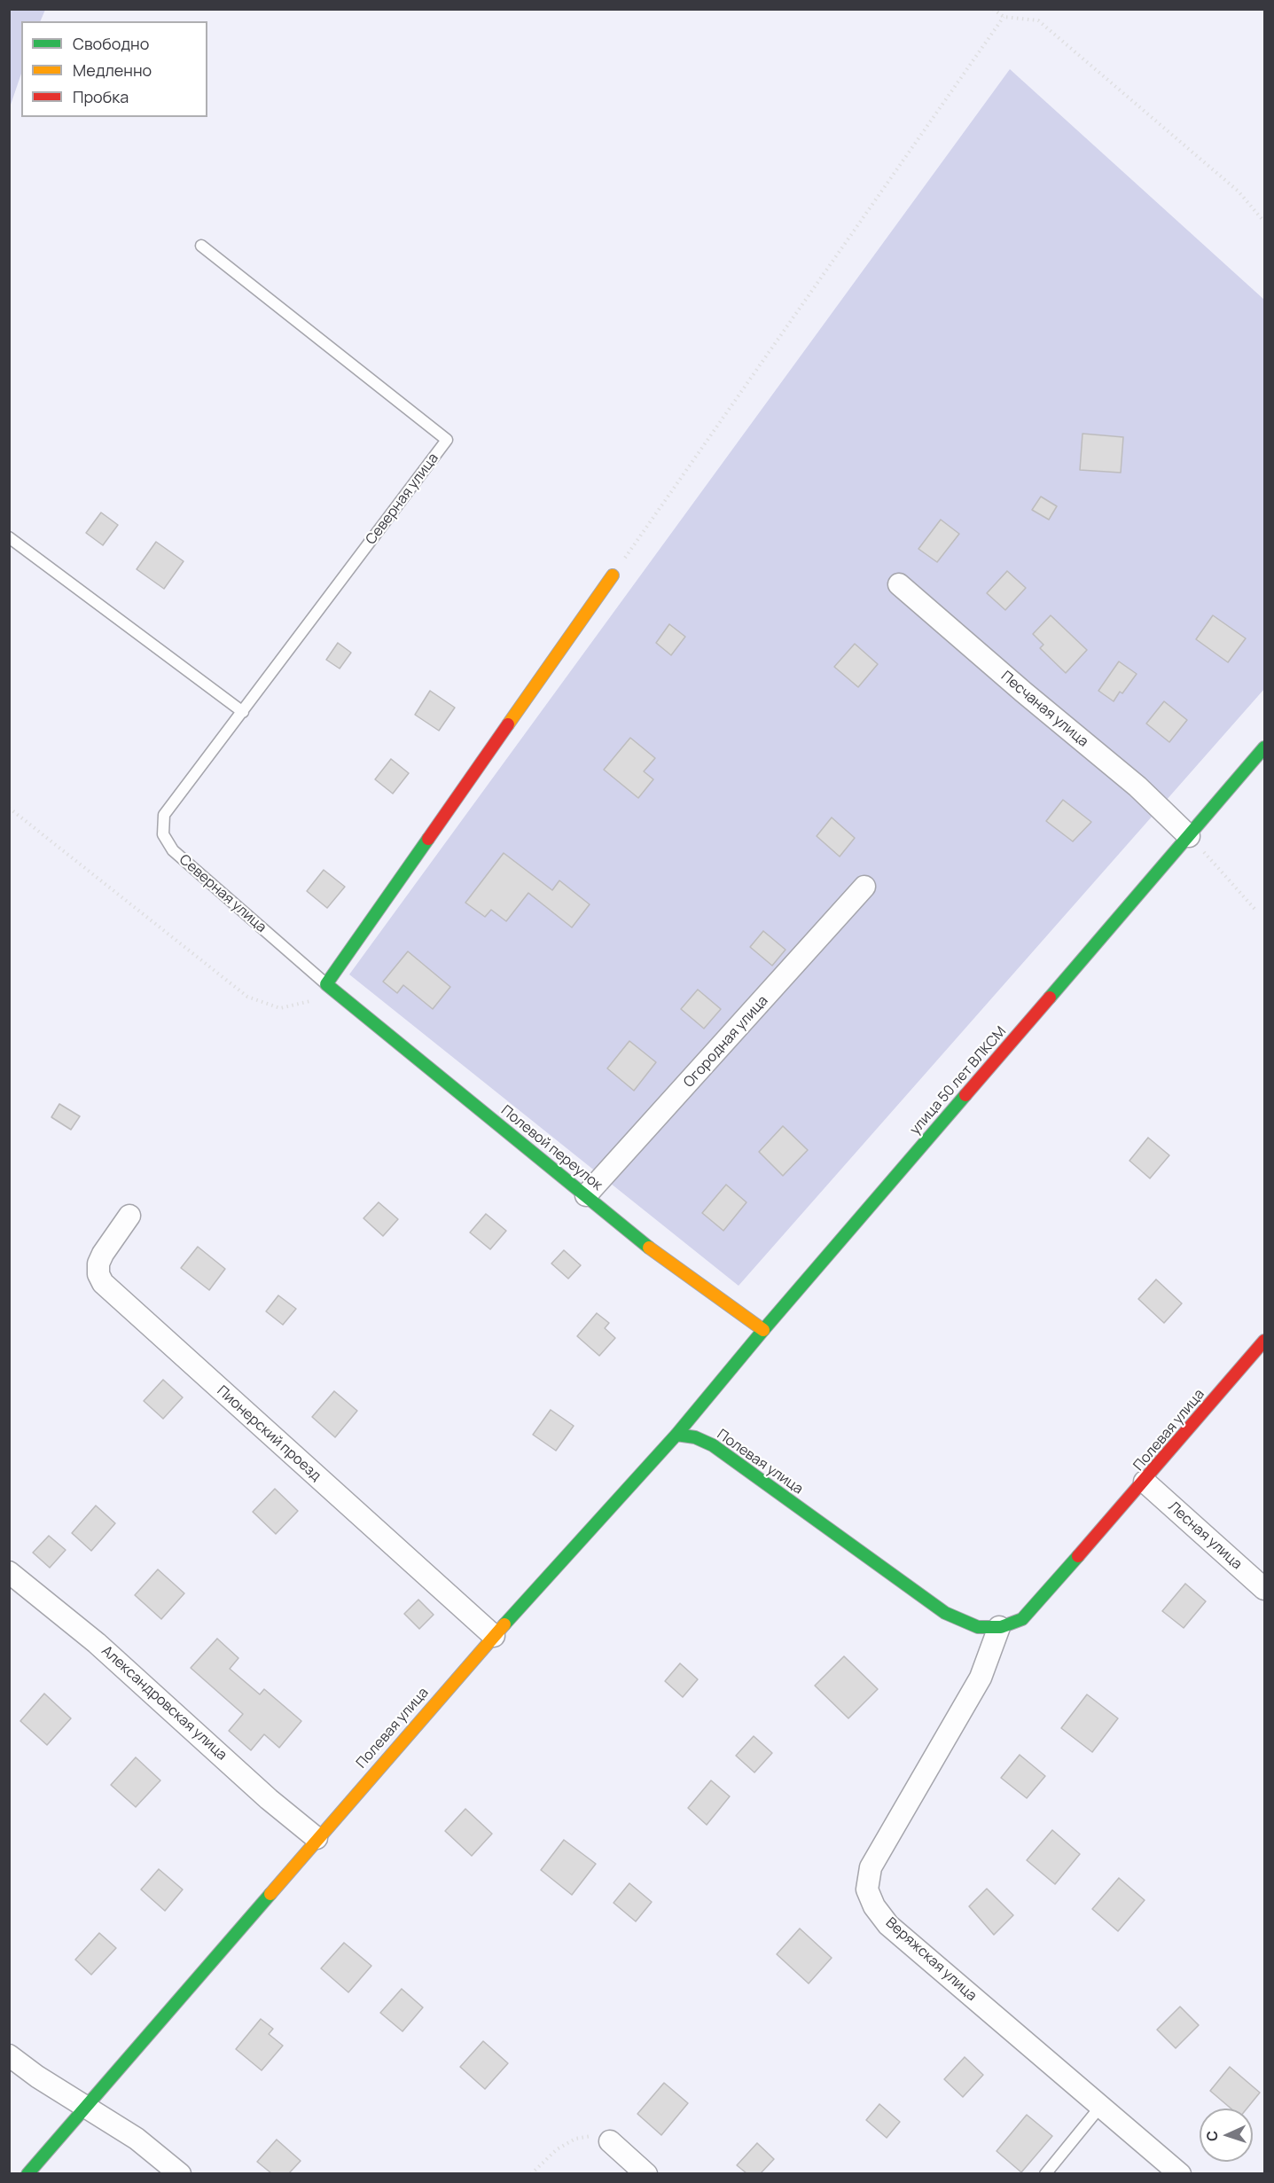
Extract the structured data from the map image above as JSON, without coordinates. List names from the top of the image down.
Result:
{
  "streets": {
    "street": [
      "Песчаная улица",
      "Огородная улица",
      "улица 50 лет ВЛКСМ",
      "Полевой переулок",
      "Полевая улица",
      "Пионерский проезд",
      "Лесная улица",
      "Александровская улица",
      "Веряжская улица"
    ],
    "lane": ["Северная улица"]
  },
  "crossings": [
    ["Северная улица", "Полевой переулок"],
    ["Песчаная улица", "улица 50 лет ВЛКСМ"],
    ["Огородная улица", "Полевой переулок"],
    ["улица 50 лет ВЛКСМ", "Полевой переулок"],
    ["улица 50 лет ВЛКСМ", "Полевая улица"],
    ["Полевая улица", "Пионерский проезд"],
    ["Полевая улица", "Лесная улица"],
    ["Полевая улица", "Александровская улица"],
    ["Полевая улица", "Веряжская улица"]
  ],
  "legend": ["Свободно", "Медленно", "Пробка"],
  "north": "left"
}
